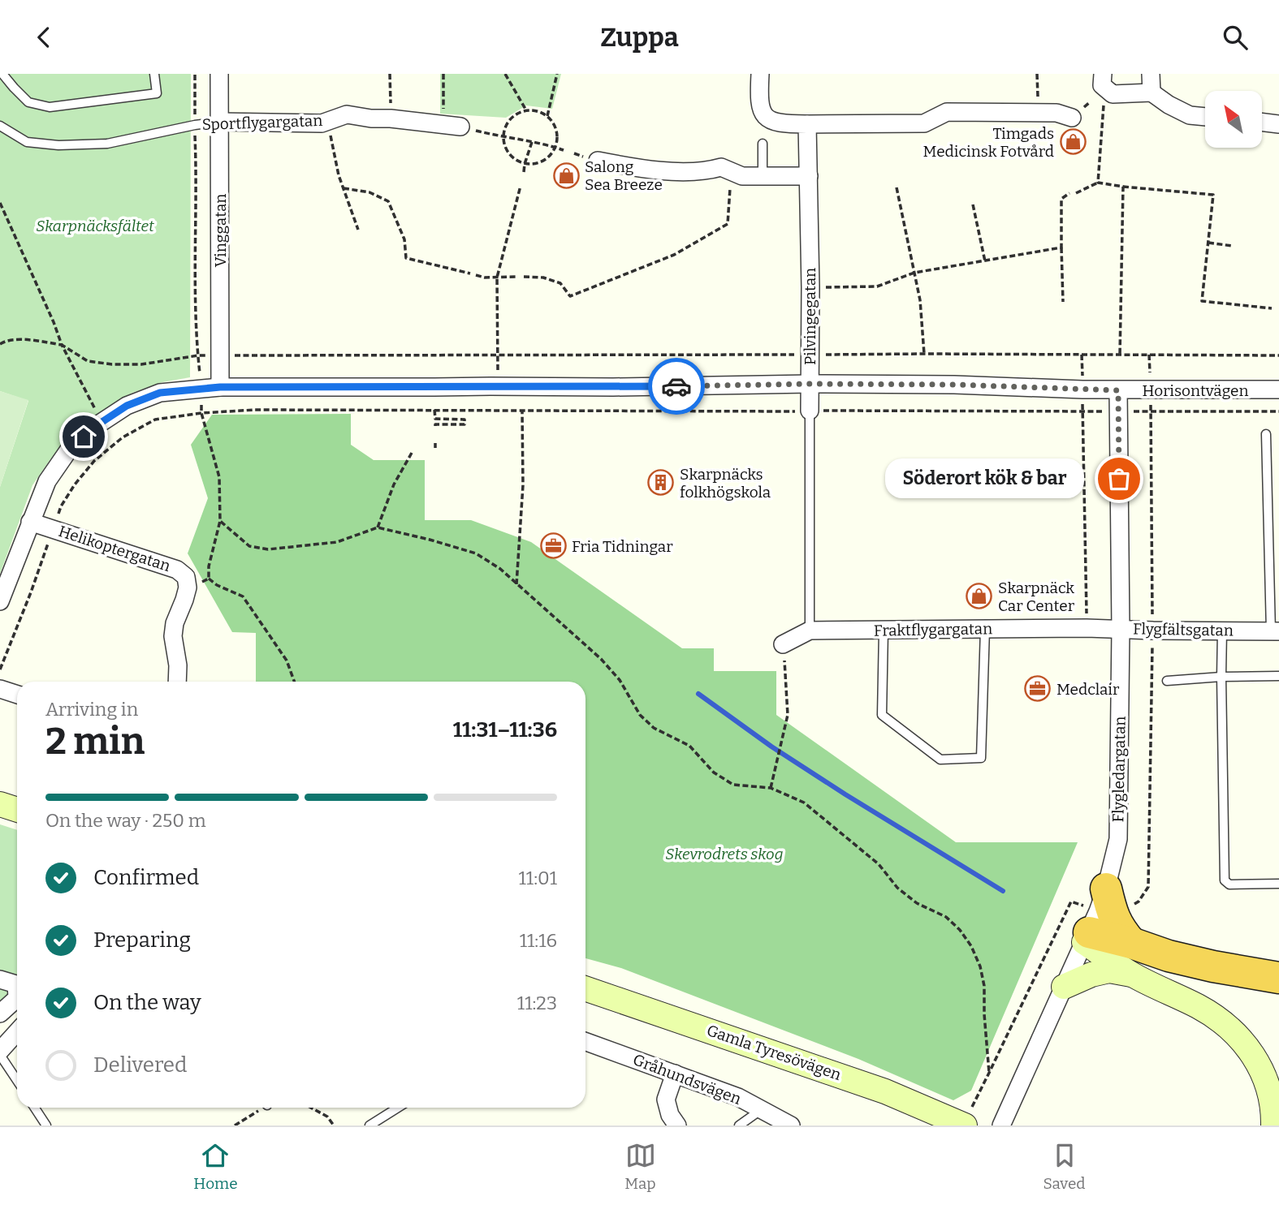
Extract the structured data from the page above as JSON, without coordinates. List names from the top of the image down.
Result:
{
  "streets": {
    "street": [
      "Sportflygargatan",
      "Vinggatan",
      "Pilvingegatan",
      "Horisontvägen",
      "Helikoptergatan",
      "Fraktflygargatan",
      "Flygfältsgatan",
      "Flygledargatan",
      "Gamla Tyresövägen",
      "Gråhundsvägen"
    ]
  },
  "crossings": [
    ["Sportflygargatan", "Vinggatan"],
    ["Vinggatan", "Horisontvägen"],
    ["Pilvingegatan", "Horisontvägen"],
    ["Pilvingegatan", "Fraktflygargatan"],
    ["Horisontvägen", "Helikoptergatan"],
    ["Horisontvägen", "Flygledargatan"],
    ["Fraktflygargatan", "Flygfältsgatan"],
    ["Flygfältsgatan", "Flygledargatan"]
  ],
  "parks": ["Skarpnäcksfältet", "Skevrodrets skog"],
  "places": {
    "shop": ["Timgads Medicinsk Fotvård", "Salong Sea Breeze", "Skarpnäck Car Center"],
    "other": ["Söderort kök & bar"],
    "building": ["Skarpnäcks folkhögskola"],
    "office": ["Fria Tidningar", "Medclair"]
  },
  "north": "top left",
  "page": {
    "header": "Zuppa",
    "bubble": "Söderort kök & bar",
    "heading": ["2 min", "Arriving in", "11:31–11:36"],
    "bar": "On the way · 250 m",
    "list": [
      ["Confirmed", "11:01"],
      ["Preparing", "11:16"],
      ["On the way", "11:23"],
      "Delivered"
    ],
    "tabs": ["Home", "Map", "Saved"]
  }
}
